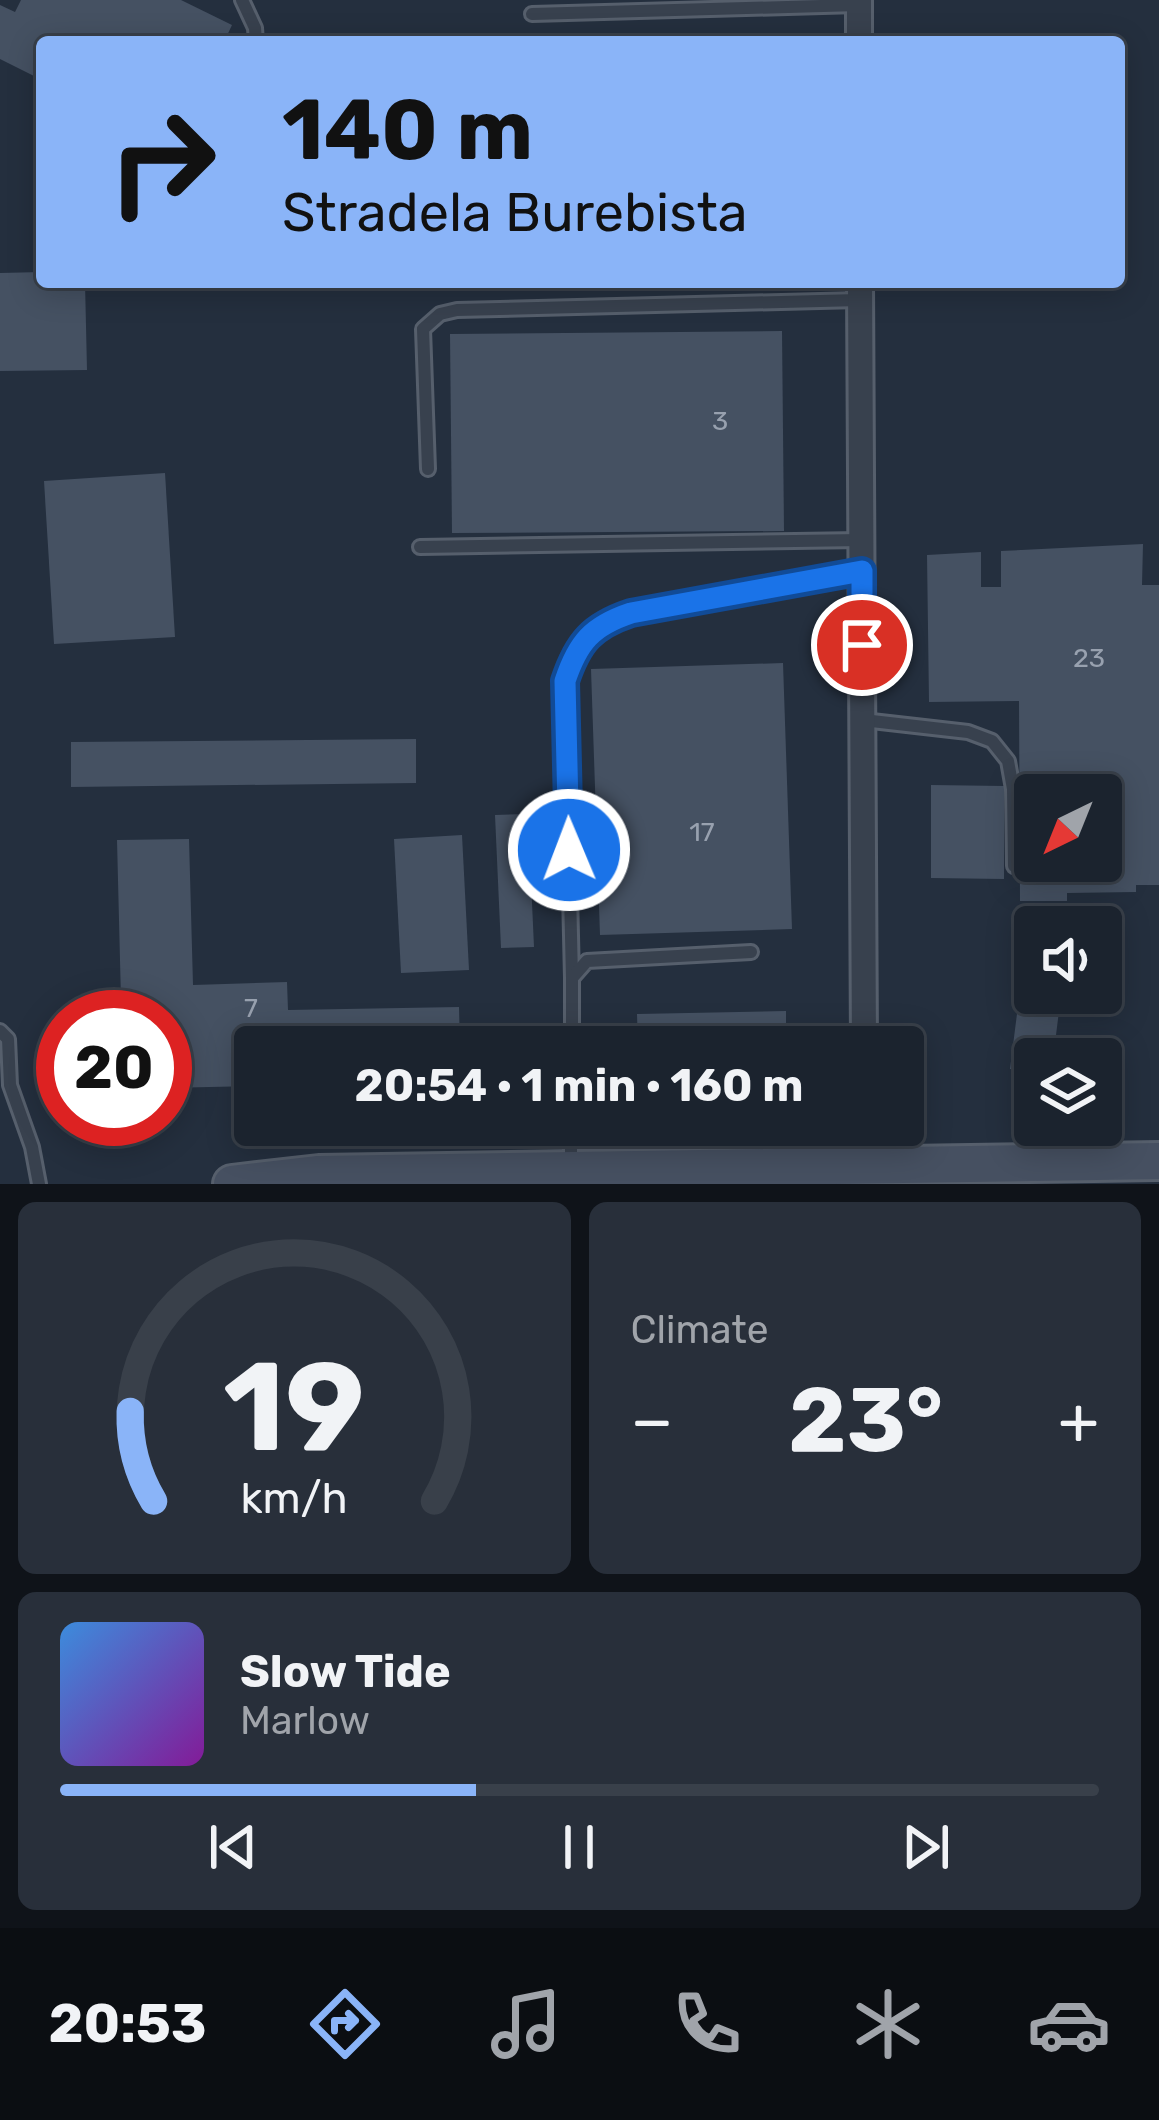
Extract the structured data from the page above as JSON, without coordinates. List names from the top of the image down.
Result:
{
  "house_numbers": [
    "3",
    "23",
    "17",
    "7"
  ],
  "north": "bottom left",
  "page": {
    "turn": ["140 m", "Stradela Burebista"],
    "limit": "20",
    "trip": "20:54 · 1 min · 160 m",
    "tile": "Climate",
    "heat": ["−", "23°", "+"],
    "song": ["Slow Tide", "Marlow"],
    "tabs": "20:53",
    "gauge": ["19", "km/h"]
  }
}
